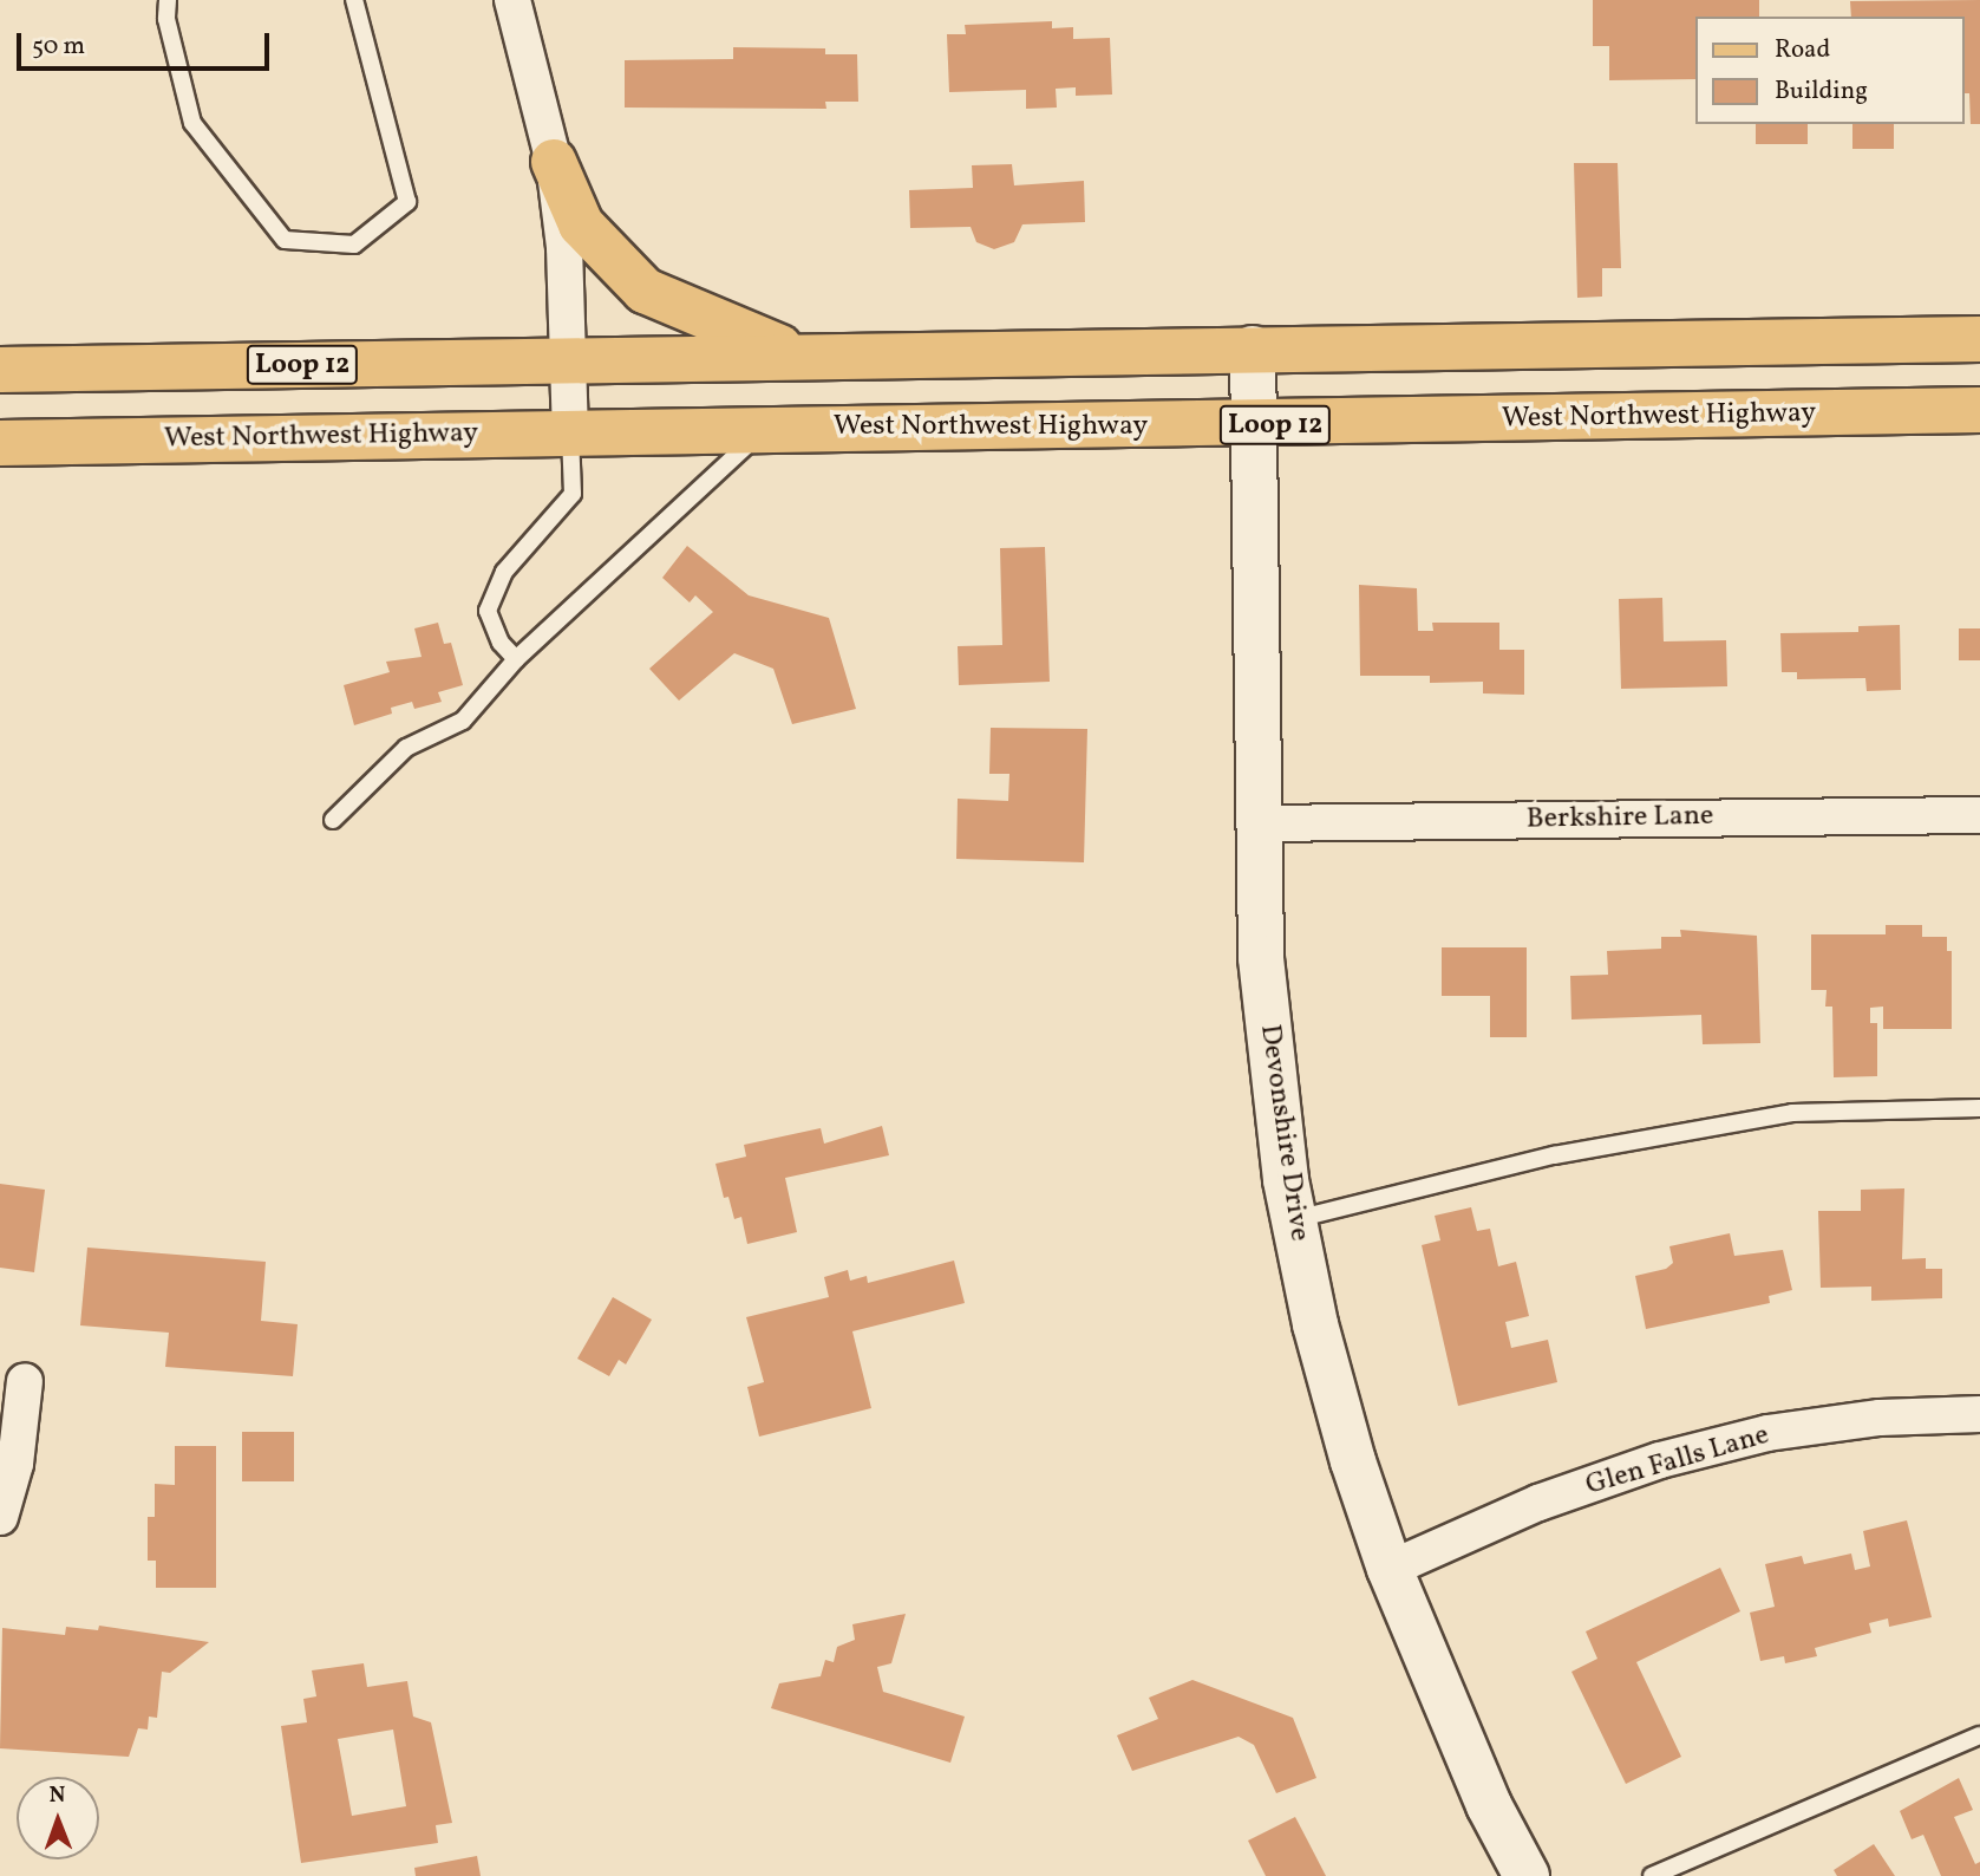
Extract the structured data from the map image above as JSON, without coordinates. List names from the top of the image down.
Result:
{
  "streets": {
    "main road": ["Loop 12", "West Northwest Highway"],
    "street": ["Berkshire Lane", "Devonshire Drive", "Glen Falls Lane"]
  },
  "crossings": [
    ["Loop 12", "Devonshire Drive"],
    ["West Northwest Highway", "Devonshire Drive"],
    ["Berkshire Lane", "Devonshire Drive"],
    ["Devonshire Drive", "Glen Falls Lane"]
  ],
  "legend": ["Road", "Building"],
  "scale_bar": "50 m",
  "north": "top"
}
